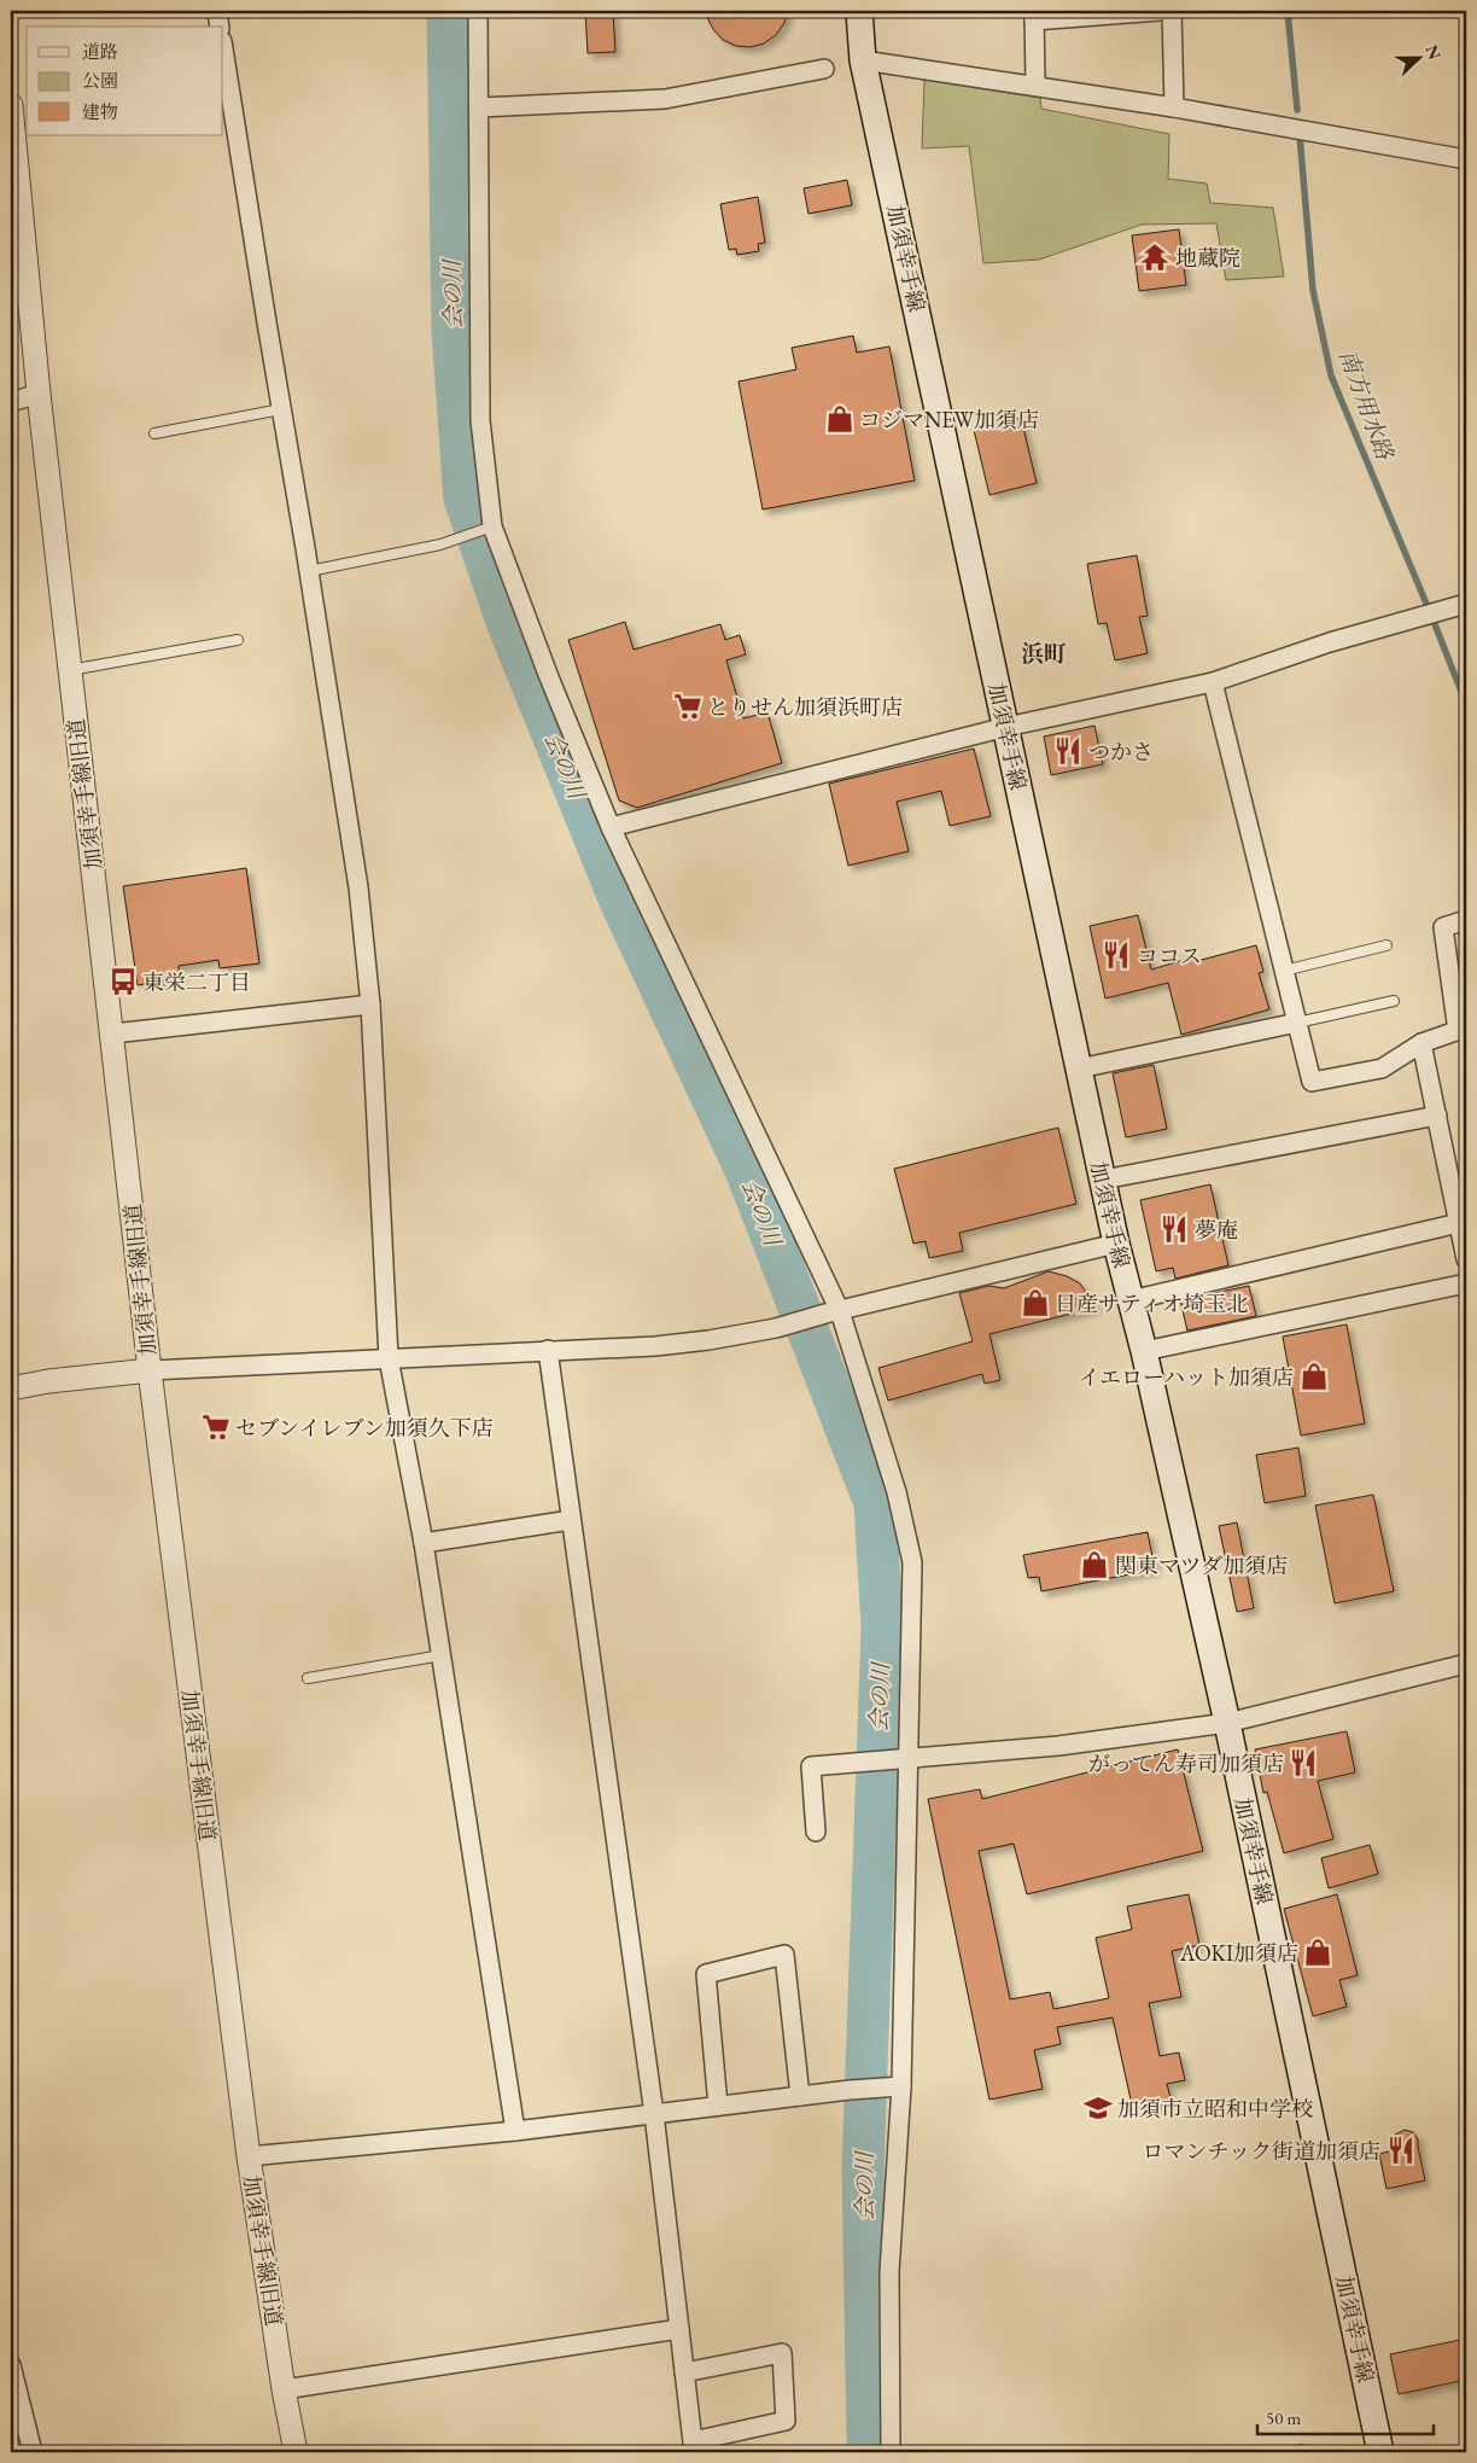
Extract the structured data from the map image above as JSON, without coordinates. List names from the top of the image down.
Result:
{
  "streets": {
    "main road": ["加須幸手線"],
    "street": ["加須幸手線旧道"]
  },
  "districts": ["浜町"],
  "water": ["会の川", "南方用水路"],
  "places": {
    "temple": ["地蔵院"],
    "shop": [
      "コジマNEW加須店",
      "日産サティオ埼玉北",
      "イエローハット加須店",
      "関東マツダ加須店",
      "AOKI加須店"
    ],
    "supermarket": ["とりせん加須浜町店", "セブンイレブン加須久下店"],
    "restaurant": [
      "つかさ",
      "ココス",
      "夢庵",
      "がってん寿司加須店",
      "ロマンチック街道加須店"
    ],
    "bus stop": ["東栄二丁目"],
    "school or university": ["加須市立昭和中学校"]
  },
  "legend": ["道路", "公園", "建物"],
  "scale_bar": "50 m",
  "north": "right"
}
